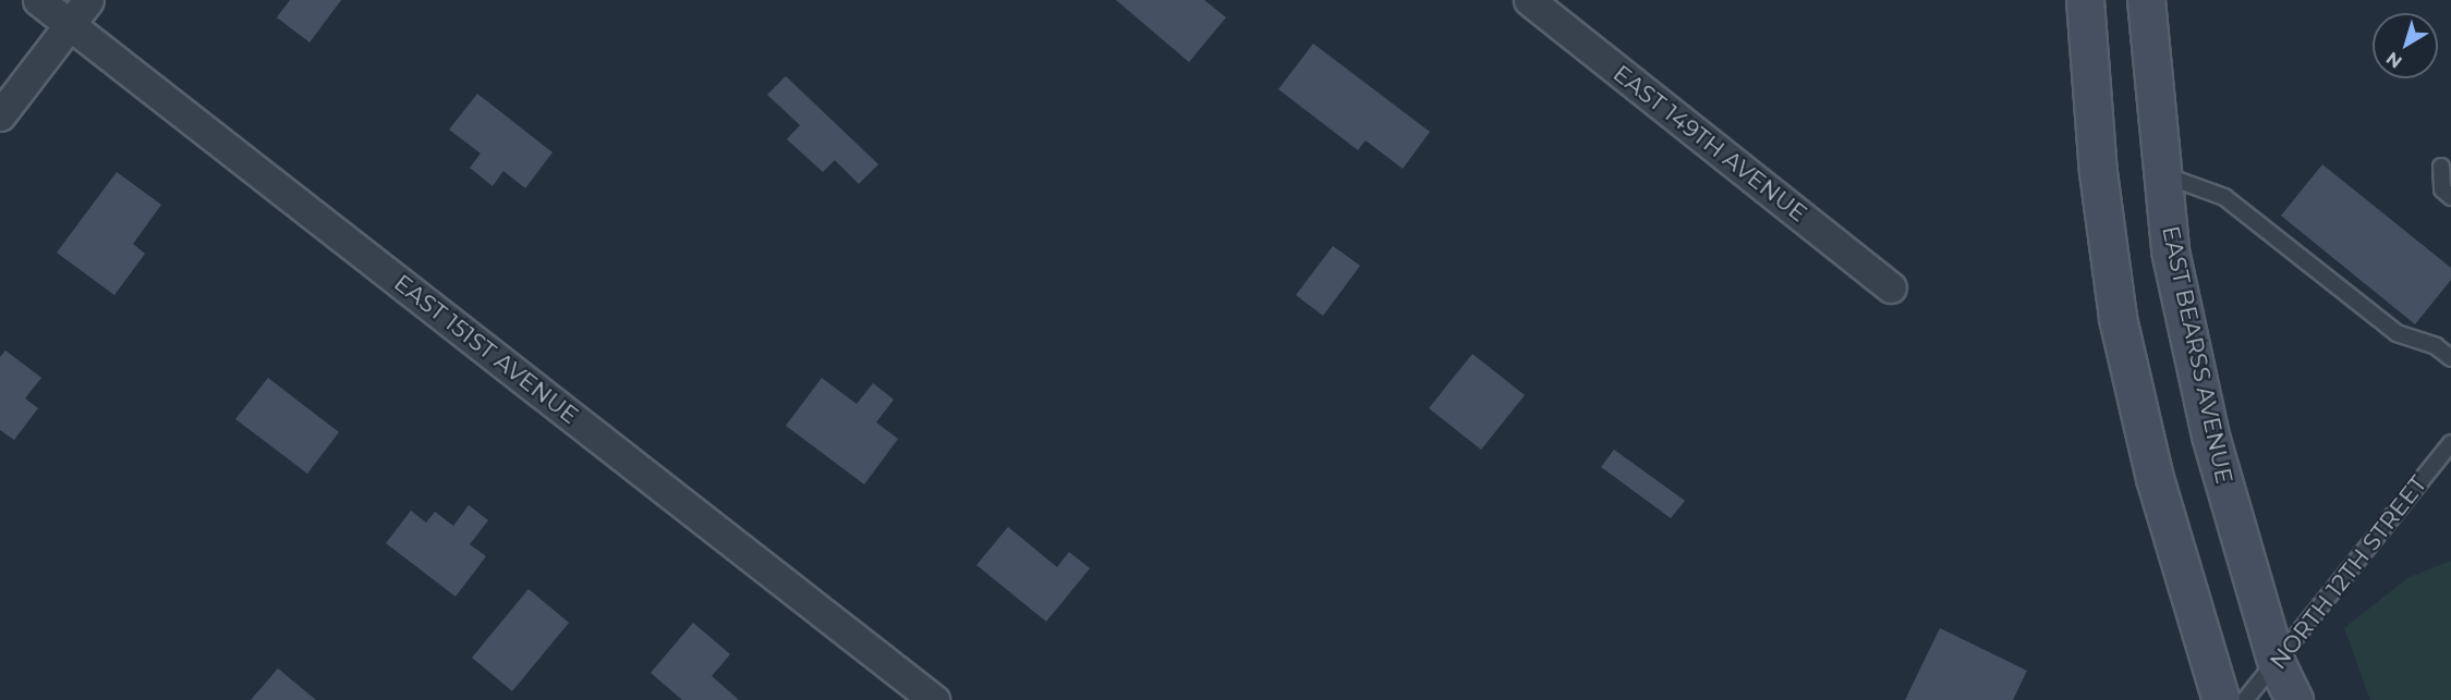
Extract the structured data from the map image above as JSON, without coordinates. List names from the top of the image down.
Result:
{
  "streets": {
    "main road": ["EAST BEARSS AVENUE"],
    "street": ["EAST 149TH AVENUE", "EAST 151ST AVENUE"],
    "lane": ["NORTH 12TH STREET"]
  },
  "crossings": [
    ["EAST BEARSS AVENUE", "NORTH 12TH STREET"]
  ],
  "north": "bottom left"
}
